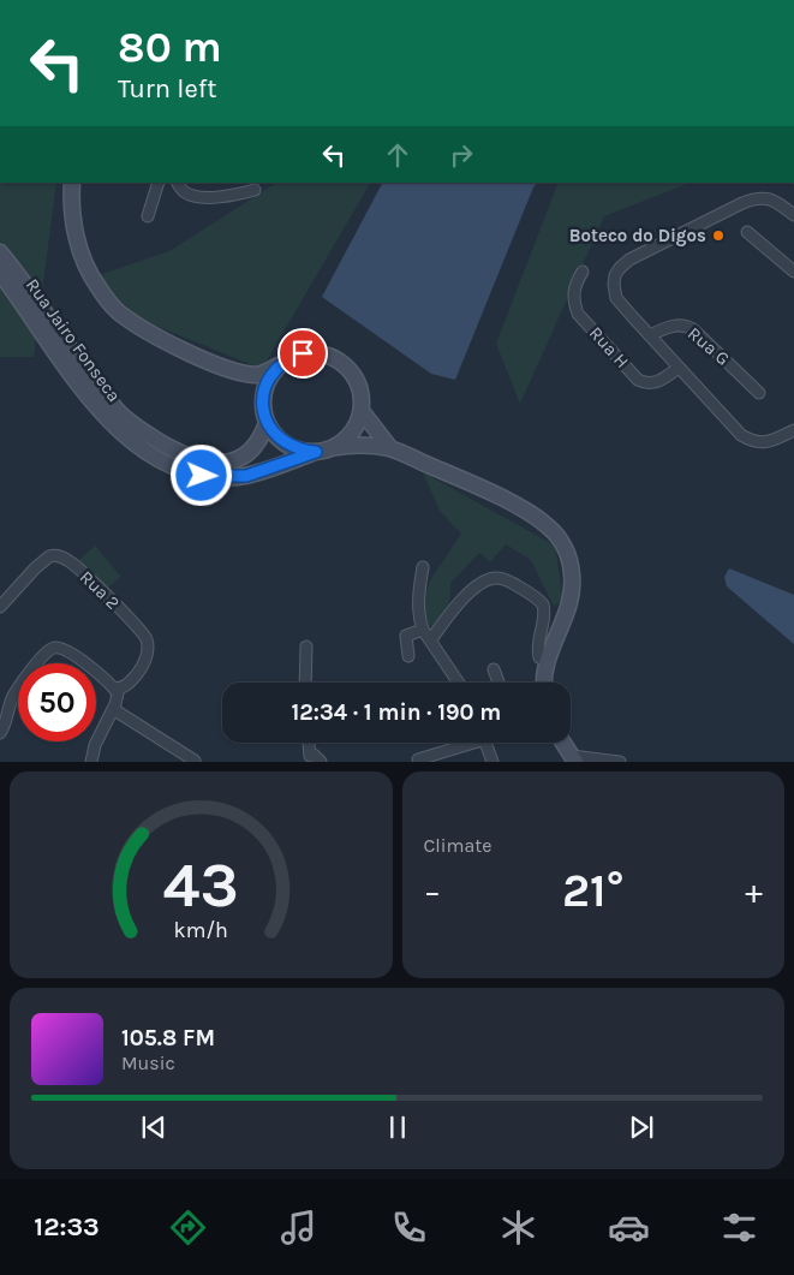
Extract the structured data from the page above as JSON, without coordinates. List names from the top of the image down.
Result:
{
  "streets": {
    "main road": ["Rua Jairo Fonseca"],
    "street": ["Rua G", "Rua H", "Rua 2"]
  },
  "places": ["Boteco do Digos"],
  "page": {
    "turn": ["80 m", "Turn left"],
    "limit": "50",
    "trip": "12:34 · 1 min · 190 m",
    "tile": "Climate",
    "heat": ["−", "21°", "+"],
    "song": ["105.8 FM", "Music"],
    "tabs": "12:33",
    "gauge": ["43", "km/h"]
  }
}
